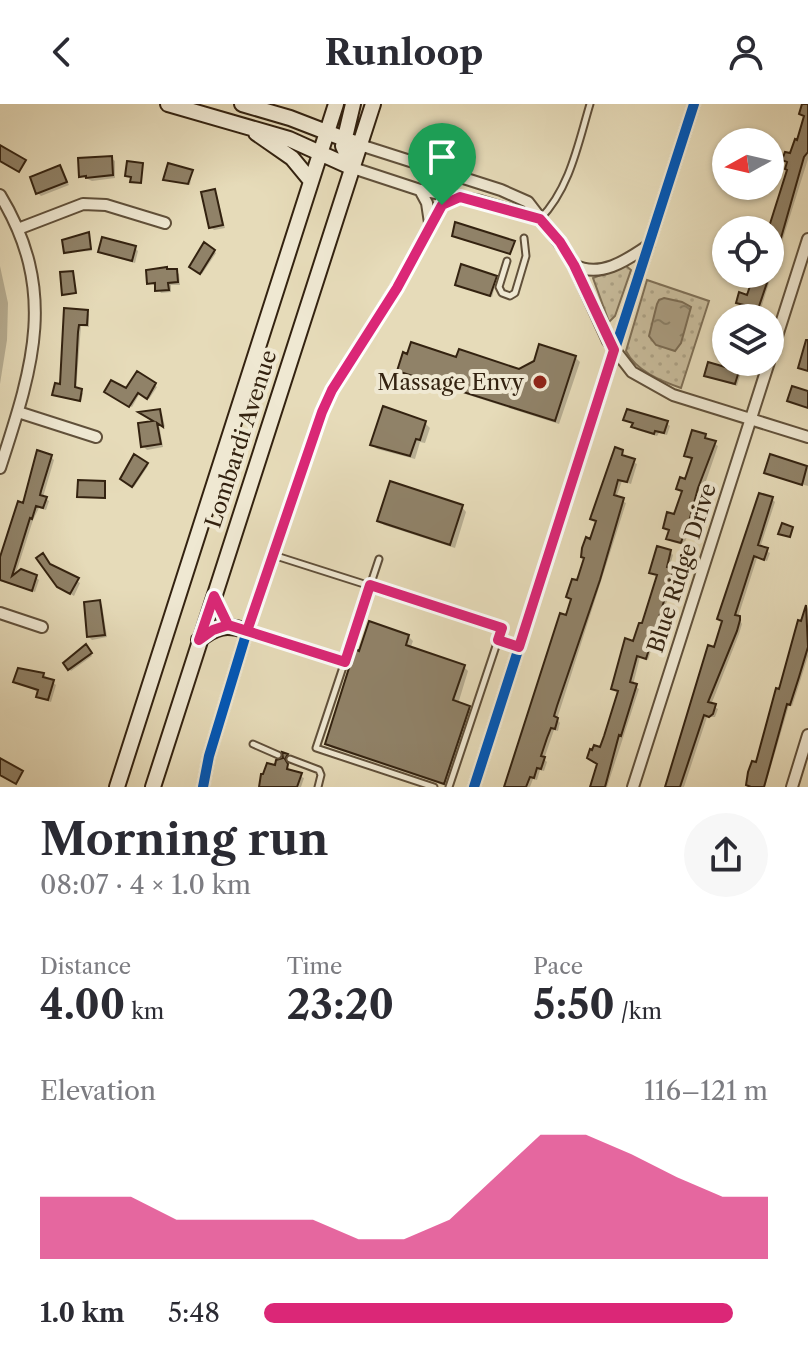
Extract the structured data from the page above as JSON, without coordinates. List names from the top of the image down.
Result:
{
  "streets": {
    "main road": ["Lombardi Avenue"],
    "street": ["Blue Ridge Drive"]
  },
  "places": ["Massage Envy"],
  "north": "left",
  "page": {
    "header": "Runloop",
    "heading": ["Morning run", "08:07 · 4 × 1.0 km"],
    "stats": [
      ["Distance", "4.00 km"],
      ["Time", "23:20"],
      ["Pace", "5:50 /km"]
    ],
    "chart": ["Elevation", "116–121 m"],
    "list": [
      {
        "name": "1.0 km",
        "note": "5:48"
      }
    ]
  }
}
